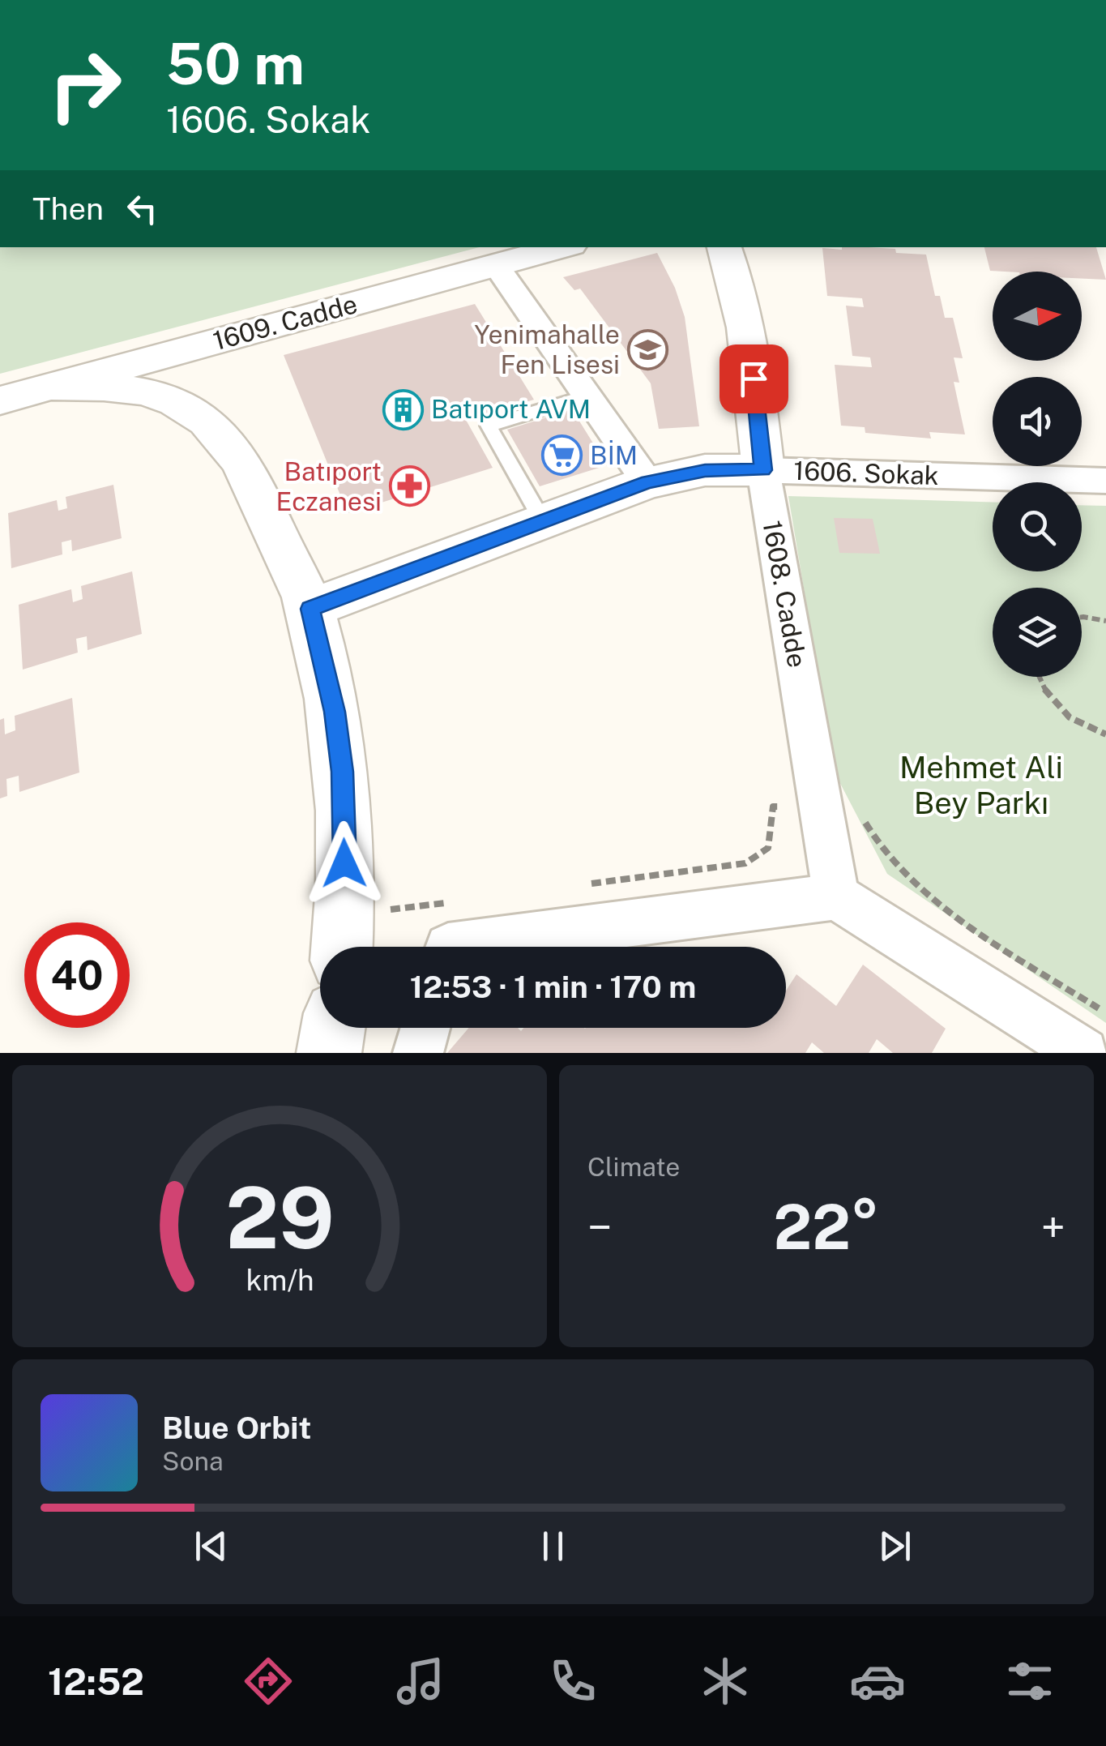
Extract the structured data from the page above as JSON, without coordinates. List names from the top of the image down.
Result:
{
  "streets": {
    "street": ["1609. Cadde", "1606. Sokak", "1608. Cadde"]
  },
  "crossings": [
    ["1606. Sokak", "1608. Cadde"]
  ],
  "parks": ["Mehmet Ali Bey Parkı"],
  "places": {
    "school or university": ["Yenimahalle Fen Lisesi"],
    "building": ["Batıport AVM"],
    "supermarket": ["BİM"],
    "pharmacy": ["Batıport Eczanesi"]
  },
  "north": "right",
  "page": {
    "turn": ["50 m", "1606. Sokak"],
    "then": "Then",
    "limit": "40",
    "trip": "12:53 · 1 min · 170 m",
    "tile": "Climate",
    "heat": ["−", "22°", "+"],
    "song": ["Blue Orbit", "Sona"],
    "tabs": "12:52",
    "gauge": ["29", "km/h"]
  }
}
